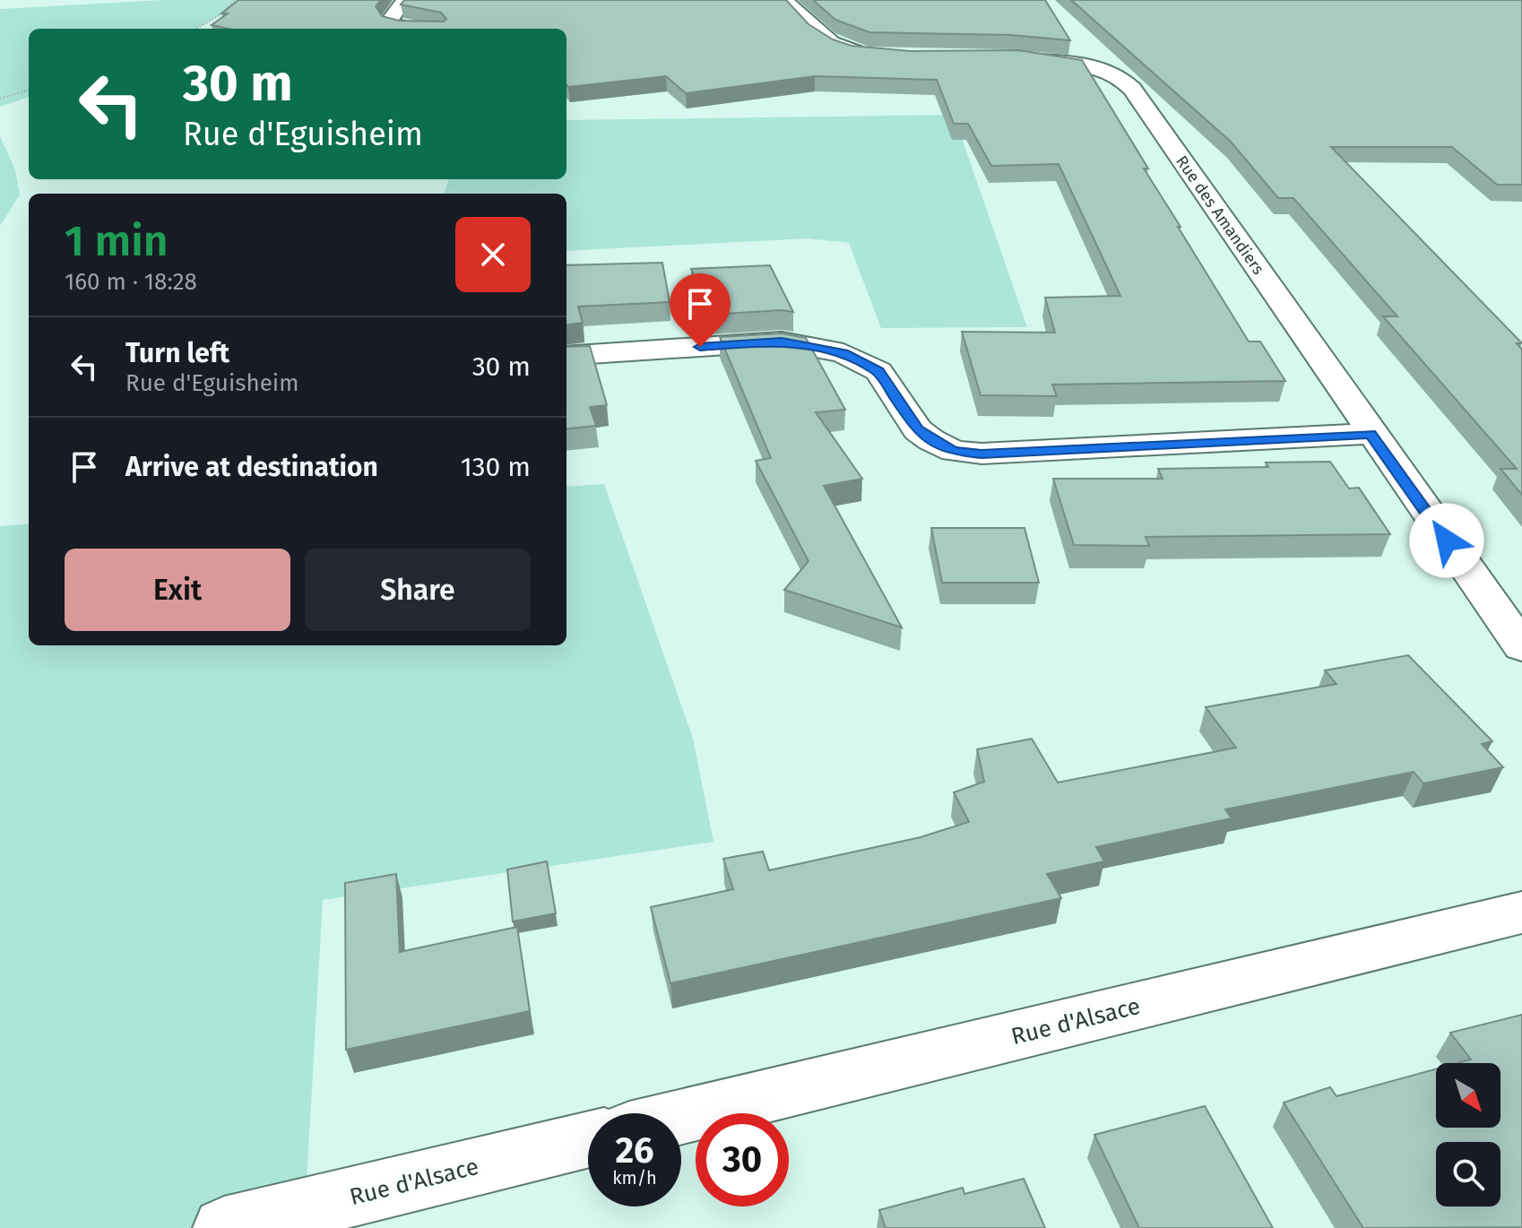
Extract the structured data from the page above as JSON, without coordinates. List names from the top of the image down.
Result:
{
  "streets": {
    "street": ["Rue des Amandiers", "Rue d'Alsace"]
  },
  "north": "bottom right",
  "page": {
    "turn": ["30 m", "Rue d'Eguisheim"],
    "heading": ["1 min", "160 m · 18:28"],
    "list": [
      {
        "name": "Turn left",
        "note": "Rue d'Eguisheim",
        "value": "30 m"
      },
      {
        "name": "Arrive at destination",
        "value": "130 m"
      }
    ],
    "buttons": ["Exit", "Share"],
    "speed": "26 km/h",
    "limit": "30"
  }
}
